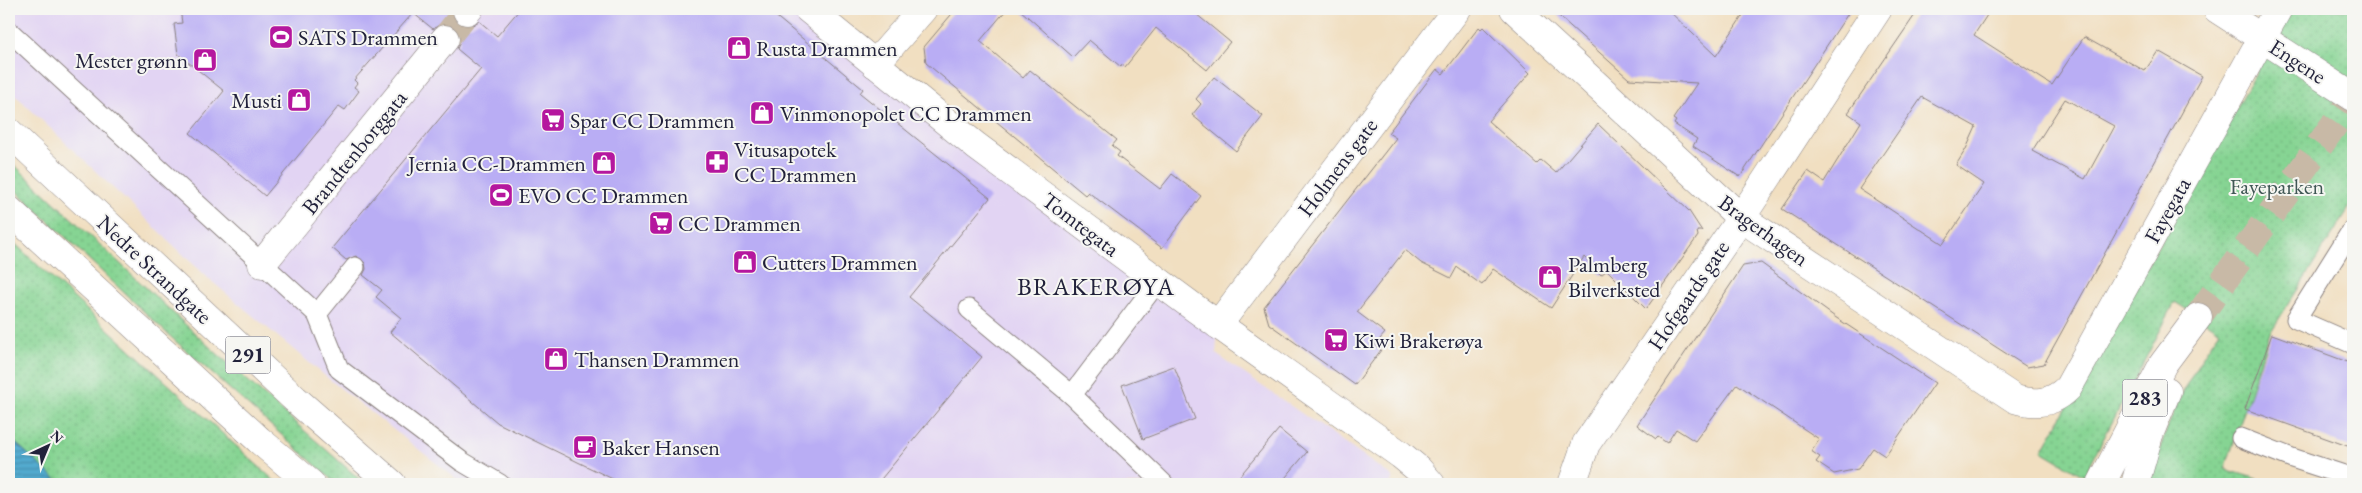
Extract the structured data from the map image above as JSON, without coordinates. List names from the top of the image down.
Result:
{
  "streets": {
    "main road": [
      "Engene",
      "Brandtenborggata",
      "Holmens gate",
      "Fayegata",
      "Tomtegata",
      "Bragerhagen",
      "Nedre Strandgate",
      "Hofgaards gate",
      "291",
      "283"
    ]
  },
  "crossings": [
    ["Engene", "Fayegata"],
    ["Holmens gate", "Tomtegata"],
    ["Fayegata", "Bragerhagen"],
    ["Bragerhagen", "Hofgaards gate"]
  ],
  "districts": ["BRAKERØYA"],
  "parks": ["Fayeparken"],
  "places": {
    "sports": ["SATS Drammen", "EVO CC Drammen"],
    "shop": [
      "Rusta Drammen",
      "Mester grønn",
      "Musti",
      "Vinmonopolet CC Drammen",
      "Jernia CC-Drammen",
      "Cutters Drammen",
      "Palmberg Bilverksted",
      "Thansen Drammen"
    ],
    "supermarket": ["Spar CC Drammen", "CC Drammen", "Kiwi Brakerøya"],
    "pharmacy": ["Vitusapotek CC Drammen"],
    "cafe": ["Baker Hansen"]
  },
  "north": "top right"
}
